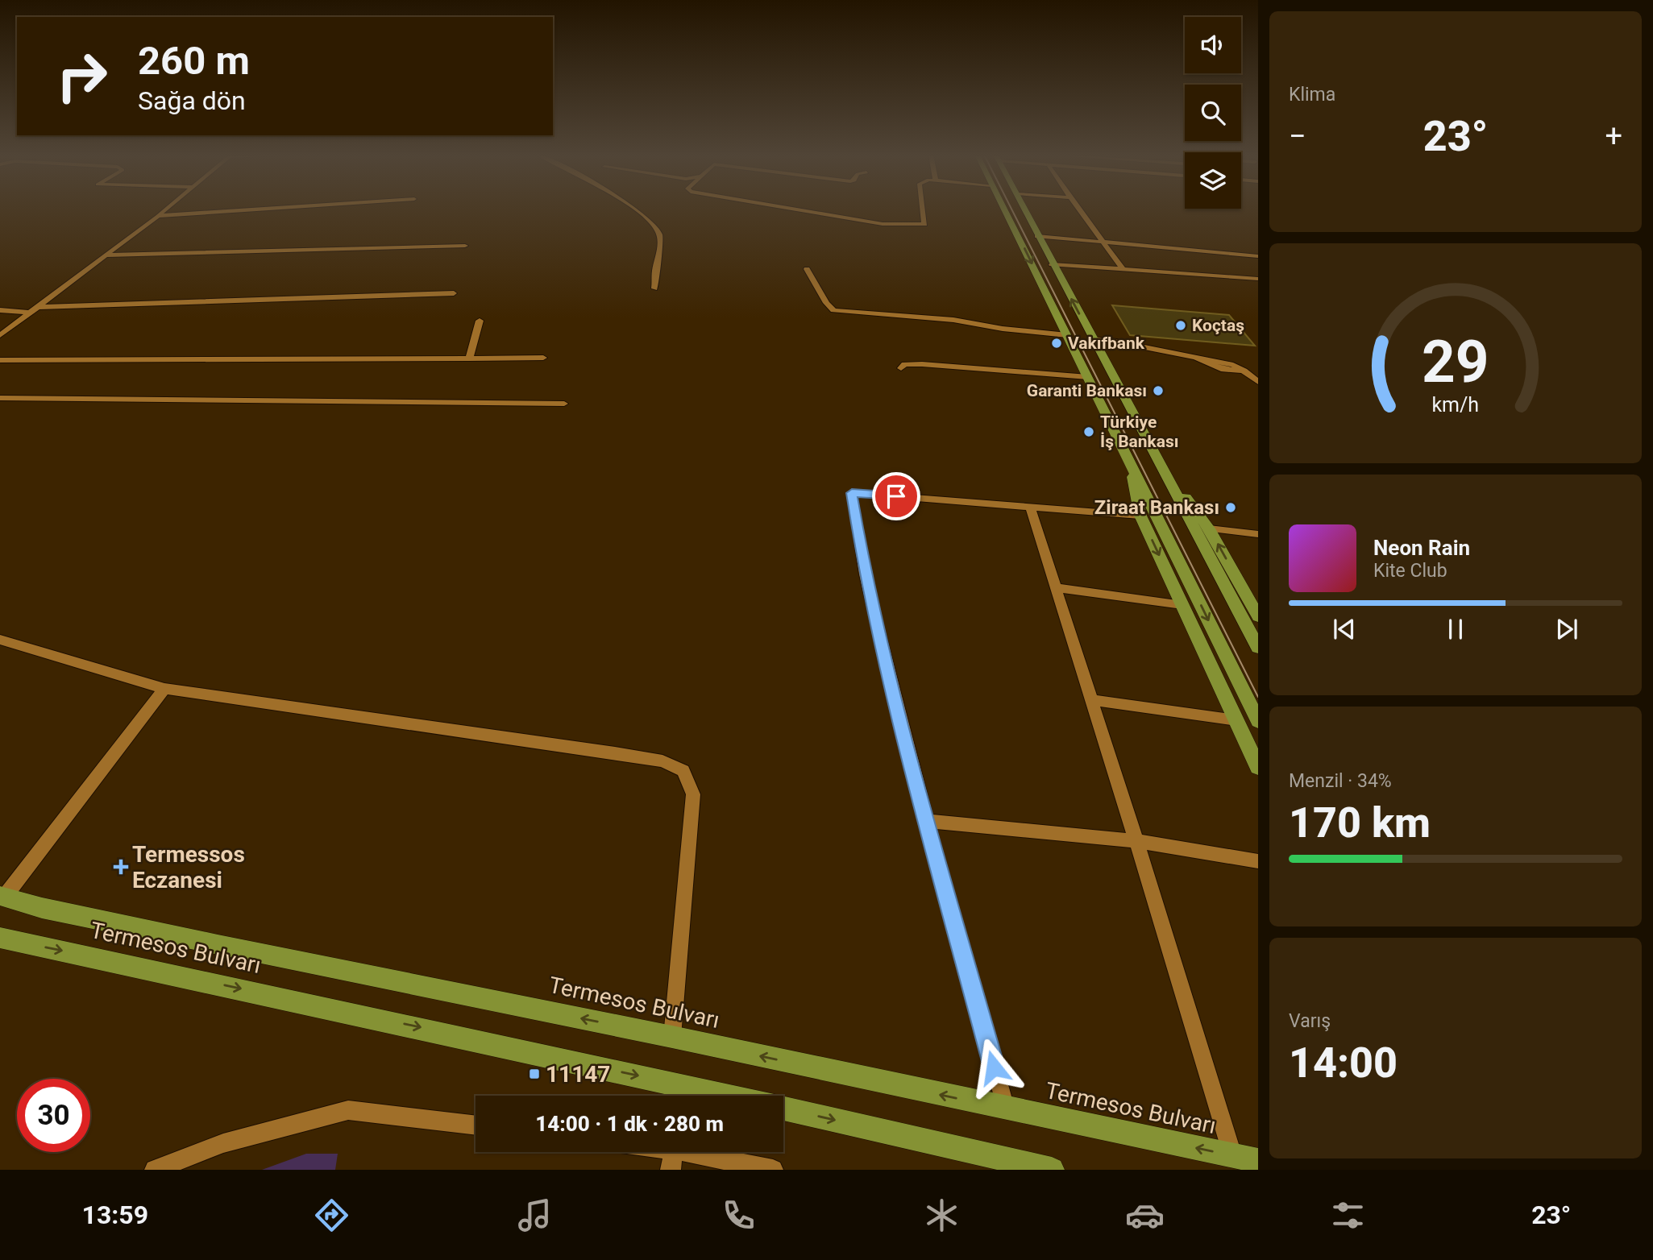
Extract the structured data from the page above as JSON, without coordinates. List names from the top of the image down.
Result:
{
  "streets": {
    "main road": ["Termesos Bulvarı"]
  },
  "places": {
    "other": [
      "Koçtaş",
      "Vakıfbank",
      "Garanti Bankası",
      "Türkiye İş Bankası",
      "Ziraat Bankası"
    ],
    "health": ["Termessos Eczanesi"],
    "transit": ["11147"]
  },
  "page": {
    "tile": [
      "Klima",
      ["Menzil · 34%", "170 km"],
      ["Varış", "14:00"]
    ],
    "turn": ["260 m", "Sağa dön"],
    "heat": ["−", "23°", "+"],
    "song": ["Neon Rain", "Kite Club"],
    "limit": "30",
    "trip": "14:00 · 1 dk · 280 m",
    "tabs": ["13:59", "23°"],
    "gauge": ["29", "km/h"]
  }
}
